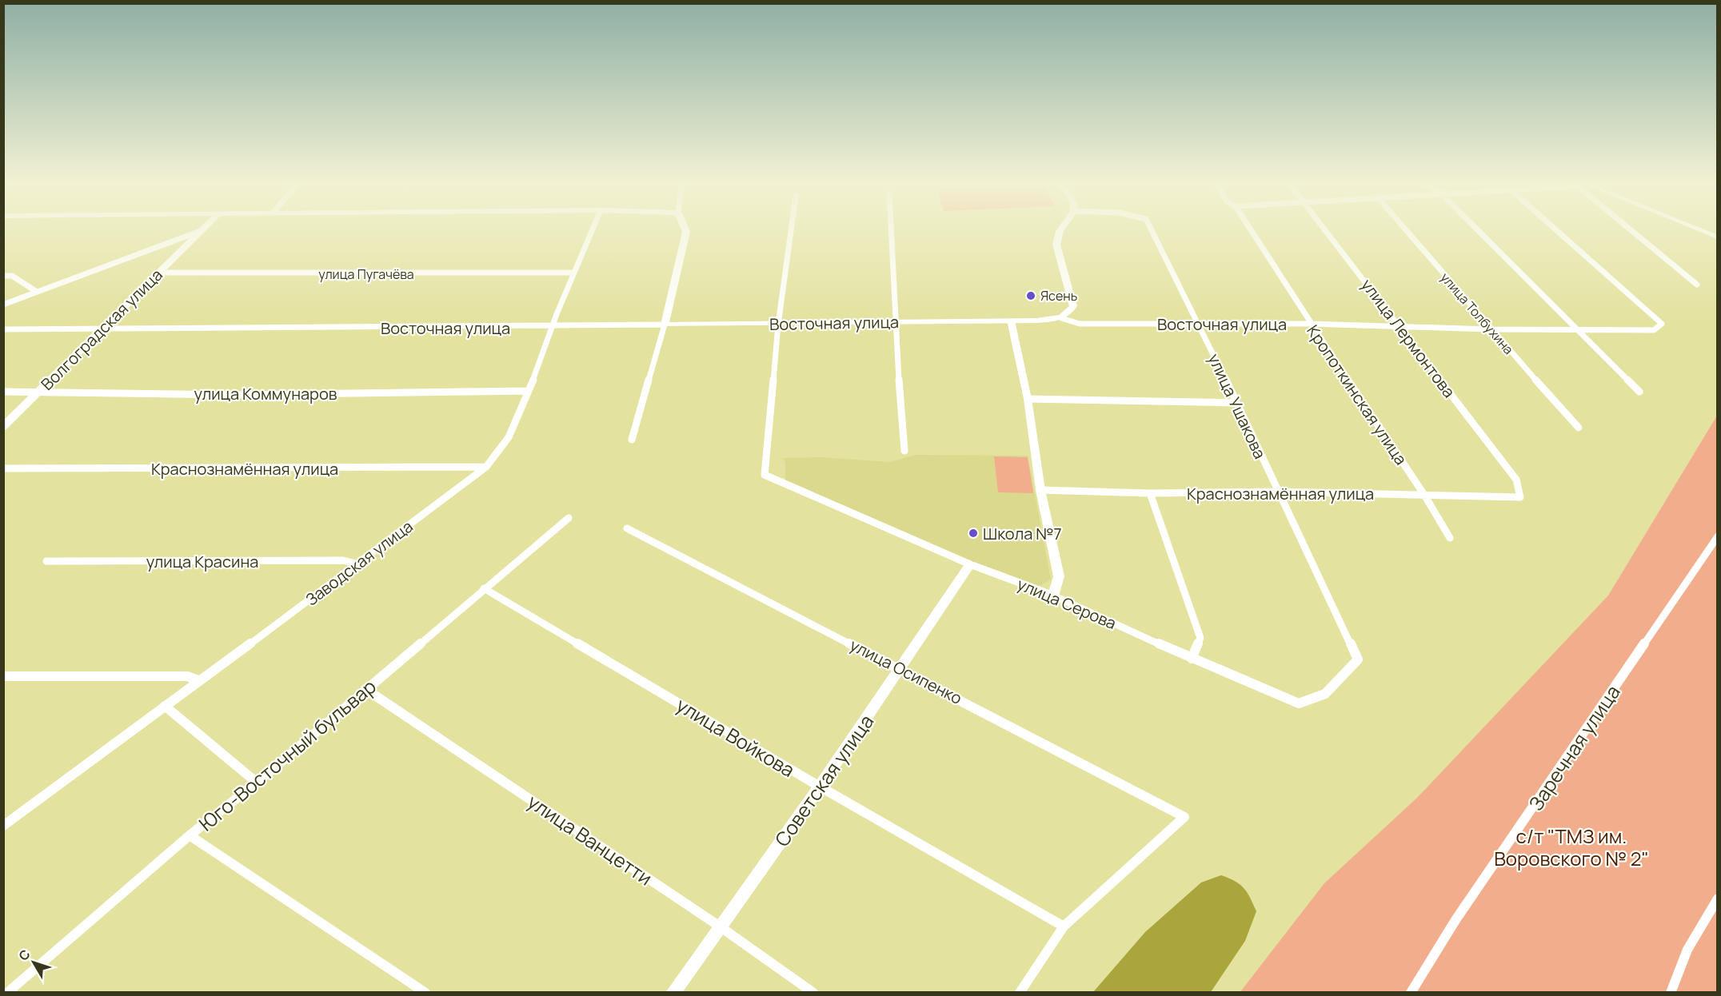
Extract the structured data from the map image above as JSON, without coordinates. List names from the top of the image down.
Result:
{
  "streets": {
    "main road": ["Восточная улица", "Волгоградская улица"],
    "street": [
      "улица Пугачёва",
      "улица Толбухина",
      "улица Лермонтова",
      "улица Коммунаров",
      "Кропоткинская улица",
      "улица Ушакова",
      "Краснознамённая улица",
      "улица Красина",
      "Заводская улица",
      "улица Серова",
      "улица Осипенко",
      "улица Войкова",
      "Заречная улица",
      "Юго-Восточный бульвар",
      "Советская улица",
      "улица Ванцетти"
    ]
  },
  "crossings": [
    ["улица Пугачёва", "Волгоградская улица"],
    ["улица Пугачёва", "Заводская улица"],
    ["улица Толбухина", "Восточная улица"],
    ["Восточная улица", "Волгоградская улица"],
    ["Восточная улица", "улица Лермонтова"],
    ["Восточная улица", "Кропоткинская улица"],
    ["Восточная улица", "улица Ушакова"],
    ["Восточная улица", "Заводская улица"],
    ["Восточная улица", "улица Серова"],
    ["Волгоградская улица", "улица Коммунаров"],
    ["улица Лермонтова", "Краснознамённая улица"],
    ["улица Коммунаров", "Заводская улица"],
    ["Кропоткинская улица", "Краснознамённая улица"],
    ["улица Ушакова", "Краснознамённая улица"],
    ["улица Ушакова", "улица Серова"],
    ["Краснознамённая улица", "Заводская улица"],
    ["улица Красина", "Заводская улица"],
    ["улица Серова", "Советская улица"],
    ["улица Осипенко", "улица Войкова"],
    ["улица Осипенко", "Советская улица"],
    ["улица Войкова", "Юго-Восточный бульвар"],
    ["улица Войкова", "Советская улица"],
    ["Юго-Восточный бульвар", "улица Ванцетти"],
    ["Советская улица", "улица Ванцетти"]
  ],
  "parks": ["с/т \"ТМЗ им. Воровского № 2\""],
  "places": ["Ясень", "Школа №7"],
  "north": "top left"
}
